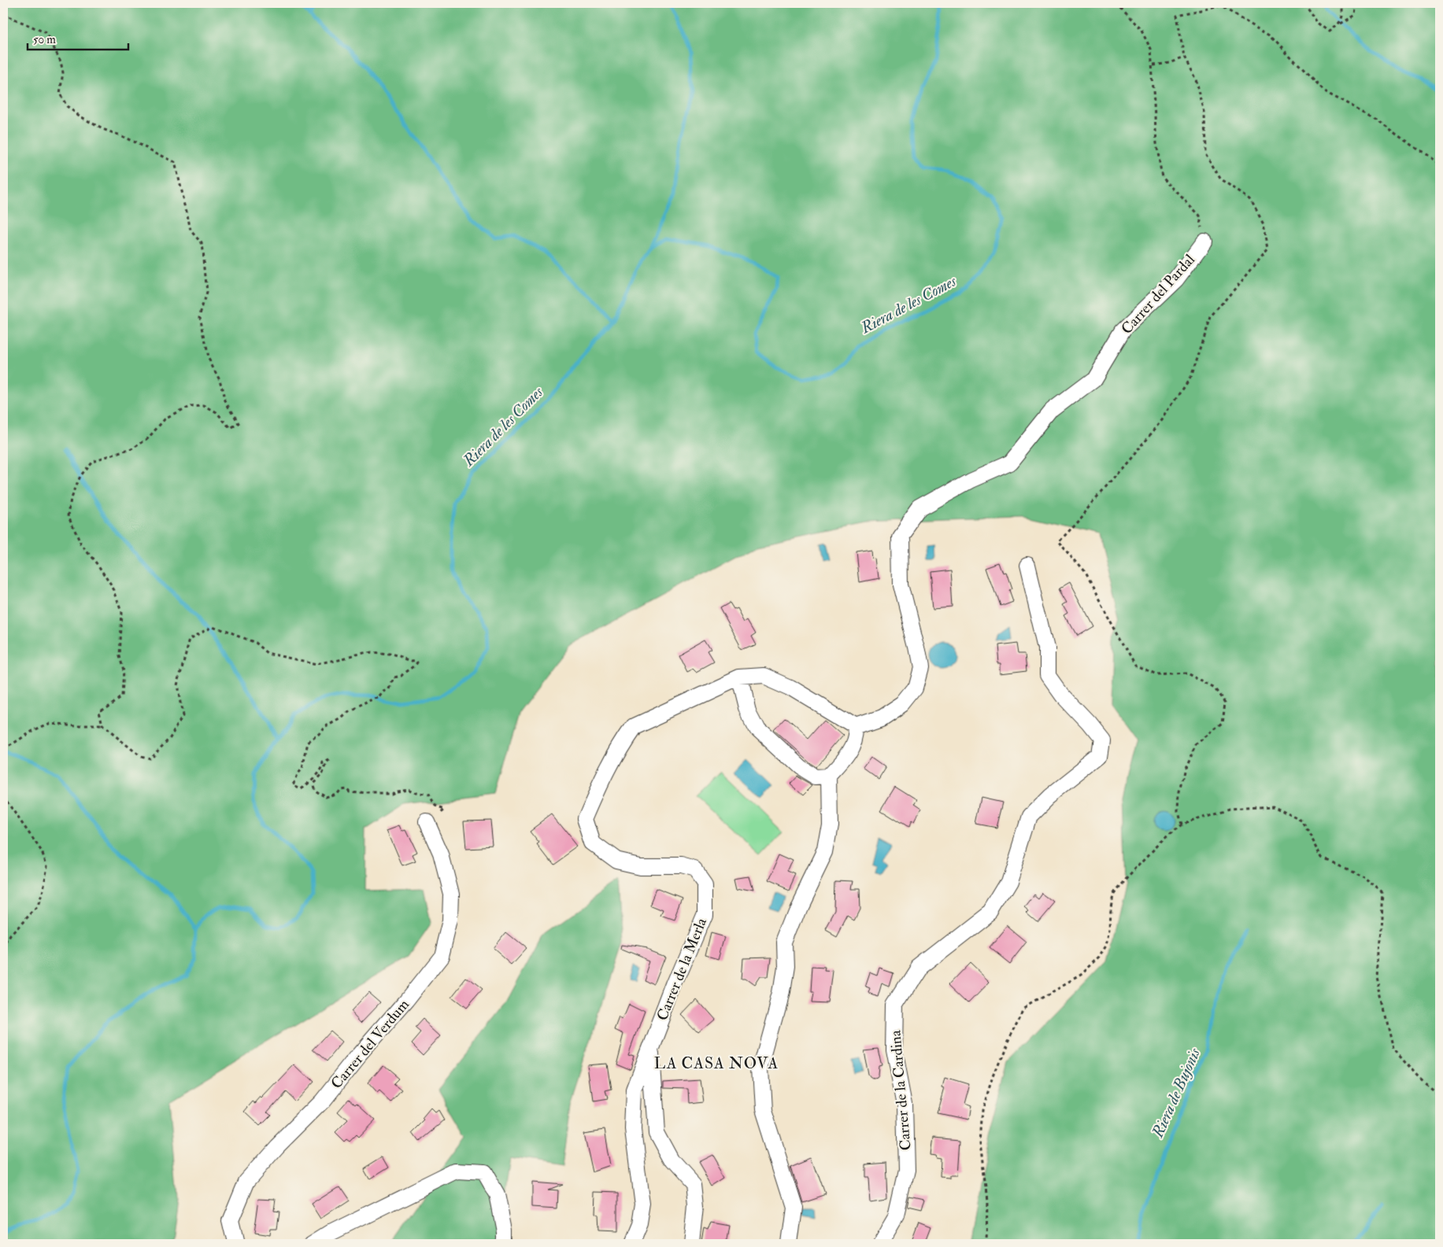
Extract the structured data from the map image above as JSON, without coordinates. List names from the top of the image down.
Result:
{
  "streets": {
    "street": [
      "Carrer del Pardal",
      "Carrer de la Merla",
      "Carrer del Verdum",
      "Carrer de la Cardina"
    ]
  },
  "crossings": [
    ["Carrer del Pardal", "Carrer de la Merla"]
  ],
  "districts": ["LA CASA NOVA"],
  "water": ["Riera de les Comes", "Riera de Bujonis"],
  "scale_bar": "50 m"
}
